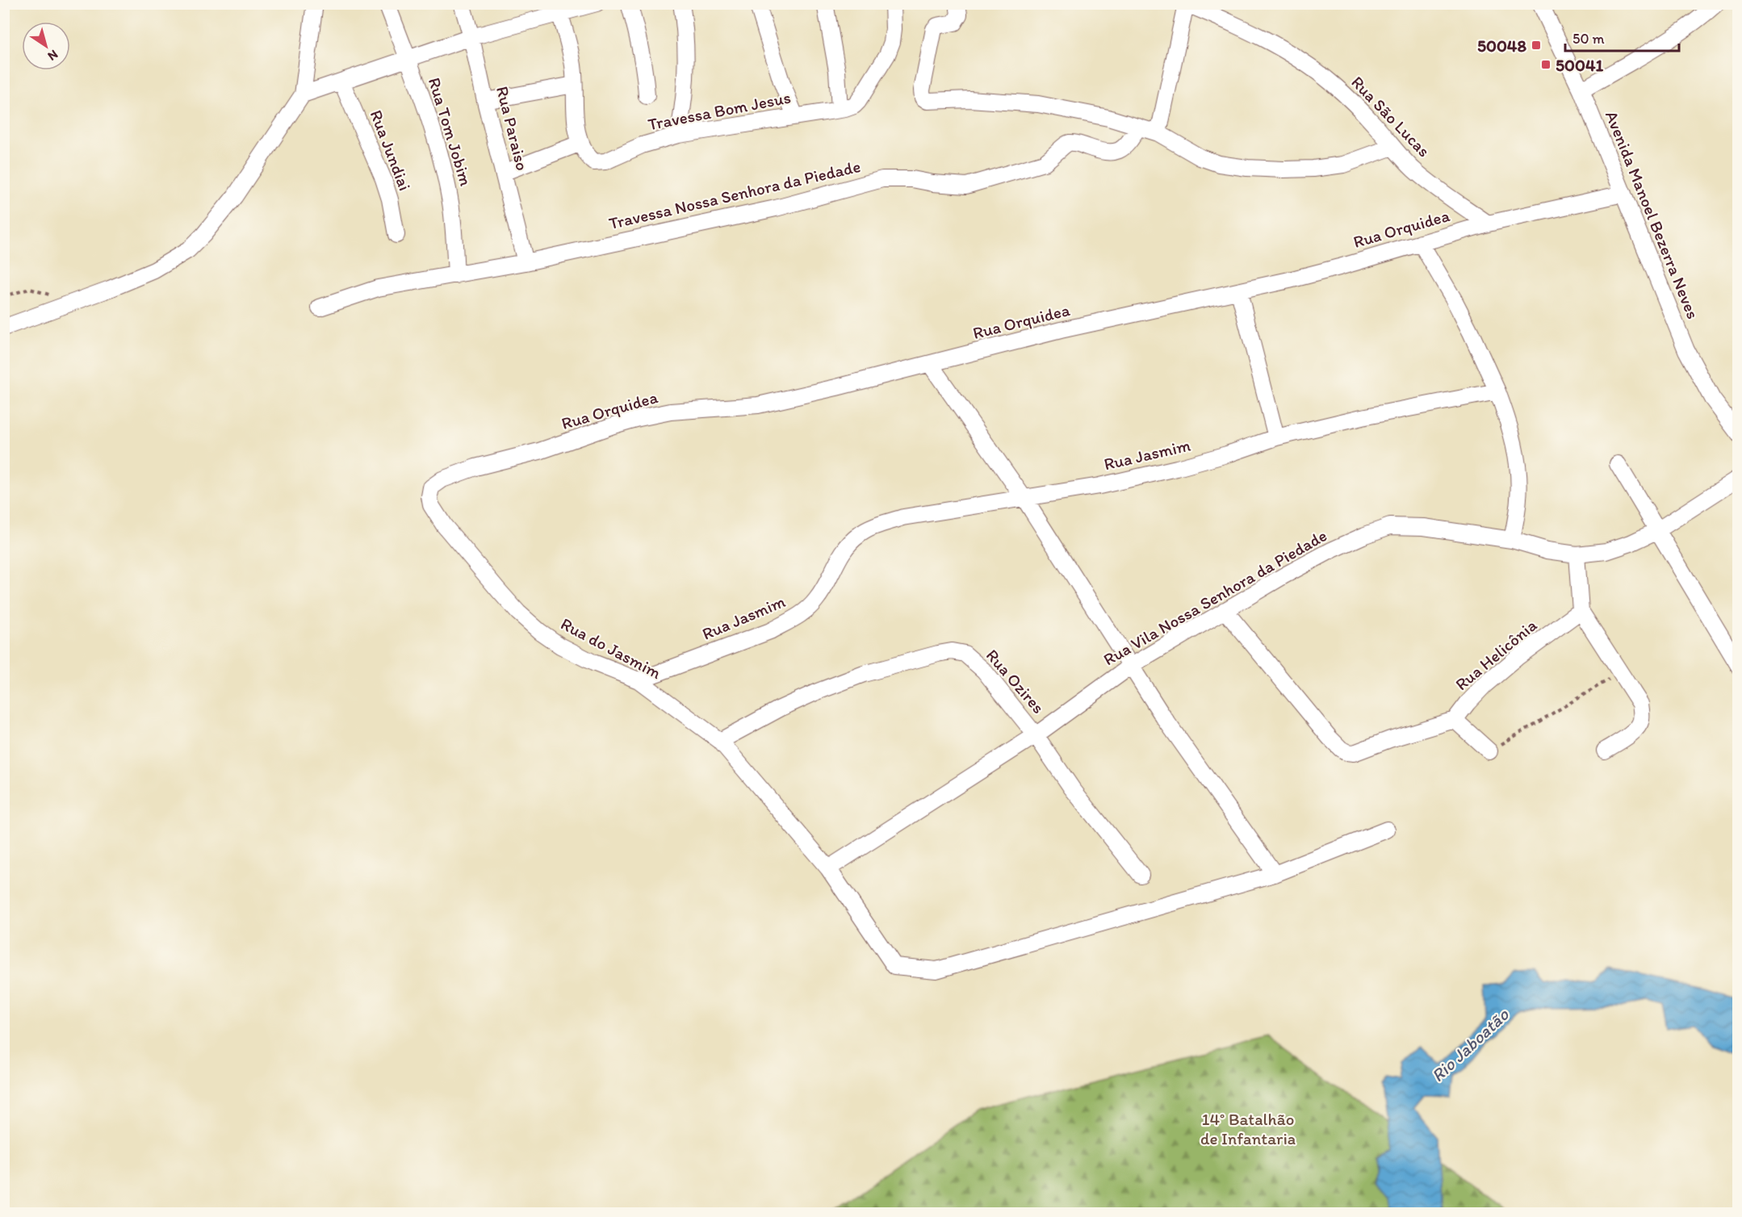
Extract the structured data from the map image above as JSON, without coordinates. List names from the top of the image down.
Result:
{
  "streets": {
    "street": [
      "Travessa Bom Jesus",
      "Rua São Lucas",
      "Rua Paraiso",
      "Rua Tom Jobim",
      "Rua Jundiai",
      "Travessa Nossa Senhora da Piedade",
      "Avenida Manoel Bezerra Neves",
      "Rua Orquidea",
      "Rua Jasmim",
      "Rua Vila Nossa Senhora da Piedade",
      "Rua do Jasmim",
      "Rua Helicônia",
      "Rua Ozires"
    ]
  },
  "crossings": [
    ["Rua São Lucas", "Rua Orquidea"],
    ["Rua Paraiso", "Travessa Nossa Senhora da Piedade"],
    ["Rua Tom Jobim", "Travessa Nossa Senhora da Piedade"],
    ["Avenida Manoel Bezerra Neves", "Rua Orquidea"],
    ["Rua Orquidea", "Rua do Jasmim"],
    ["Rua Jasmim", "Rua do Jasmim"],
    ["Rua Vila Nossa Senhora da Piedade", "Rua do Jasmim"],
    ["Rua Vila Nossa Senhora da Piedade", "Rua Ozires"],
    ["Rua do Jasmim", "Rua Ozires"]
  ],
  "water": ["Rio Jaboatão"],
  "parks": ["14° Batalhão de Infantaria"],
  "places": {
    "transit": ["50048", "50041"]
  },
  "scale_bar": "50 m",
  "north": "bottom right"
}
